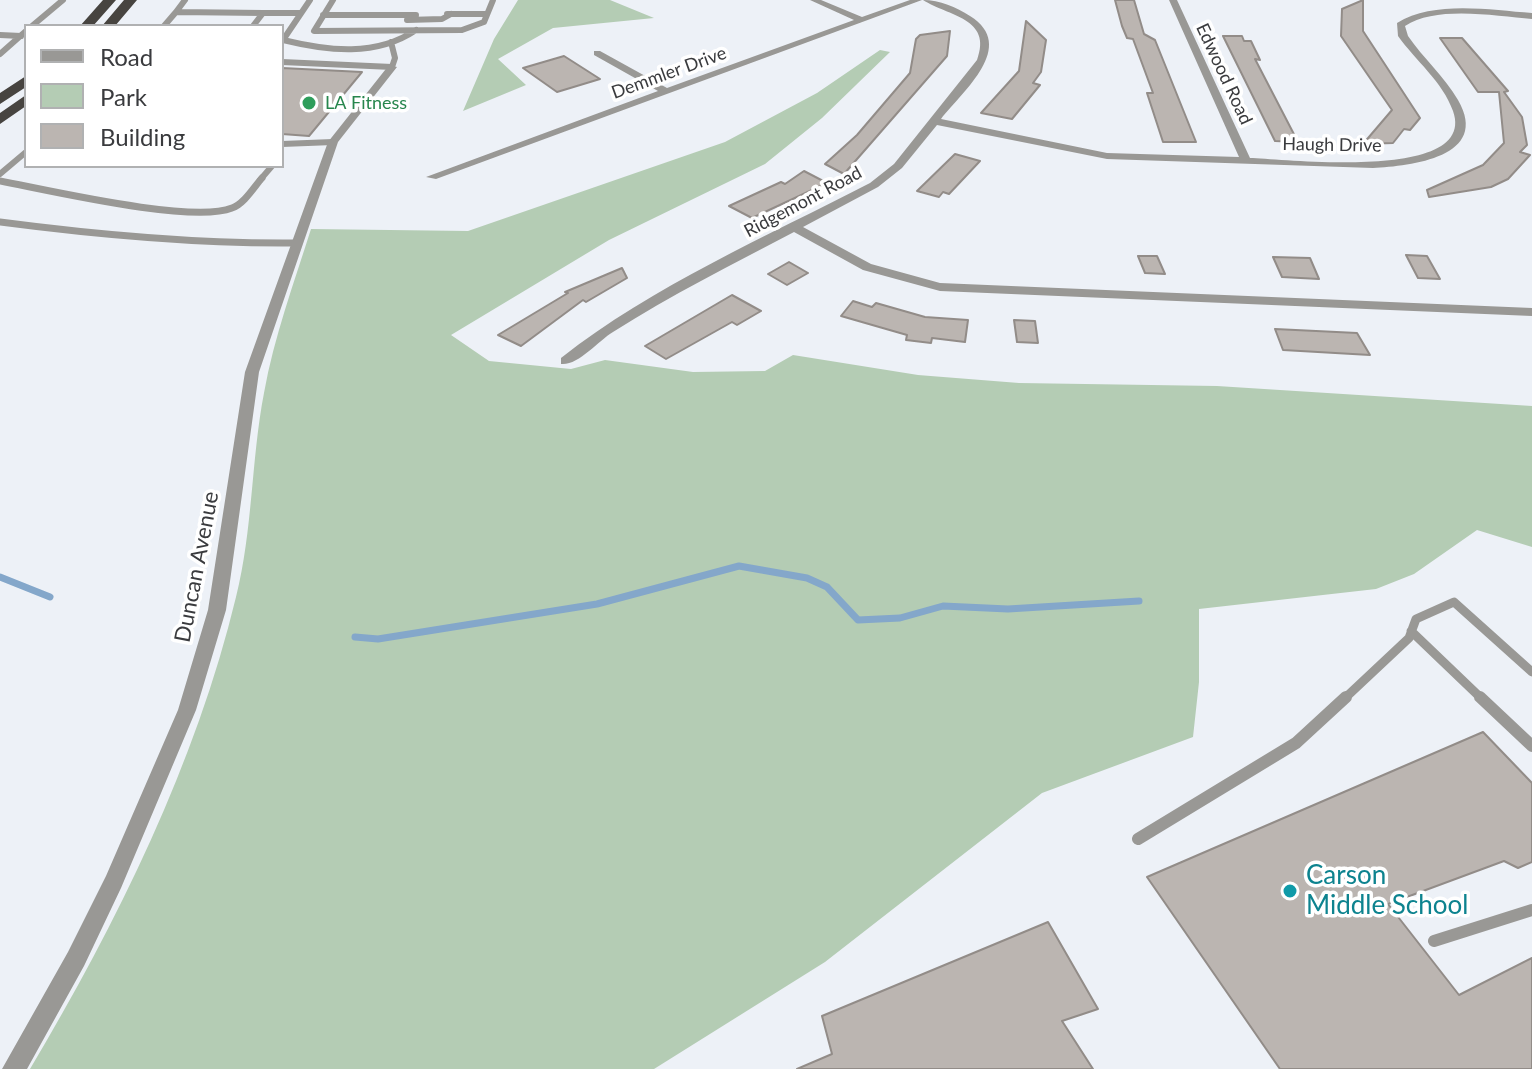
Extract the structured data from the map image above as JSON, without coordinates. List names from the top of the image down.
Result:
{
  "streets": {
    "street": [
      "Demmler Drive",
      "Edwood Road",
      "Haugh Drive",
      "Ridgemont Road",
      "Duncan Avenue"
    ]
  },
  "crossings": [
    ["Edwood Road", "Haugh Drive"],
    ["Haugh Drive", "Ridgemont Road"]
  ],
  "places": ["LA Fitness", "Carson Middle School"],
  "legend": ["Road", "Park", "Building"]
}
